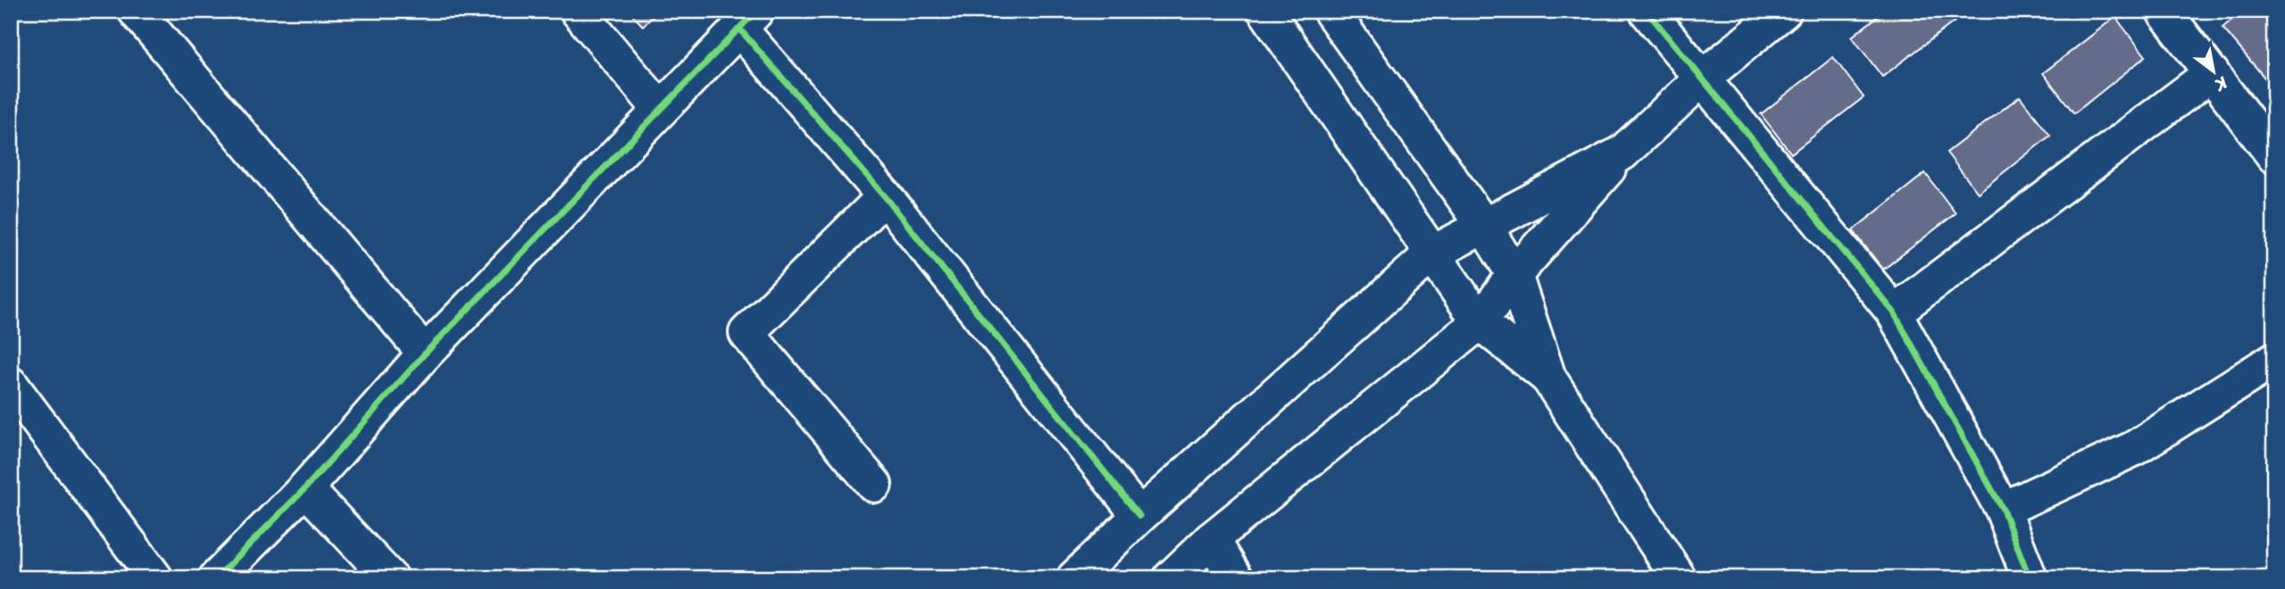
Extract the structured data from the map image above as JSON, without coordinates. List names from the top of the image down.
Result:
{
  "north": "bottom right"
}
